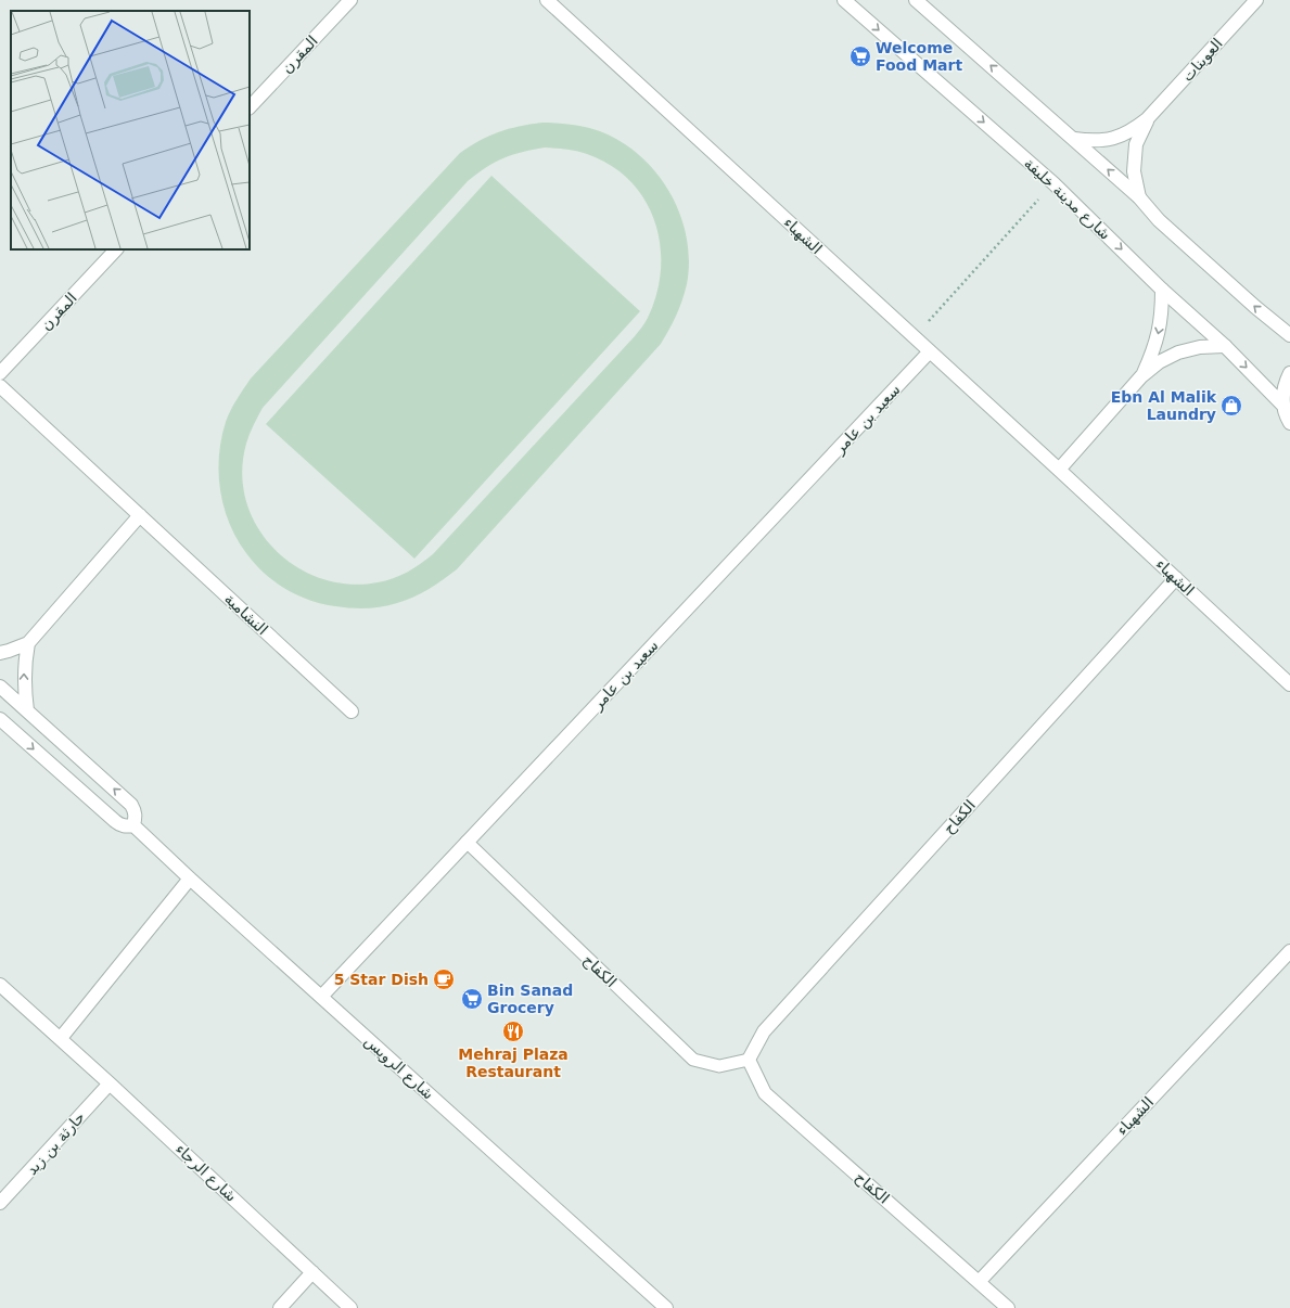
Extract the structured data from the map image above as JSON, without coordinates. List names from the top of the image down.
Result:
{
  "streets": {
    "street": [
      "المقرن",
      "العوينات",
      "شارع مدينة خليفة",
      "الشهباء",
      "سعيد بن عامر",
      "النشامية",
      "الكفاح",
      "شارع الرويس",
      "حارثة بن زيد",
      "شارع الرجاء"
    ]
  },
  "crossings": [
    ["الشهباء", "سعيد بن عامر"],
    ["الشهباء", "الكفاح"],
    ["سعيد بن عامر", "الكفاح"],
    ["سعيد بن عامر", "شارع الرويس"],
    ["حارثة بن زيد", "شارع الرجاء"]
  ],
  "places": {
    "supermarket": ["Welcome Food Mart", "Bin Sanad Grocery"],
    "shop": ["Ebn Al Malik Laundry"],
    "cafe": ["5 Star Dish"],
    "restaurant": ["Mehraj Plaza Restaurant"]
  }
}
